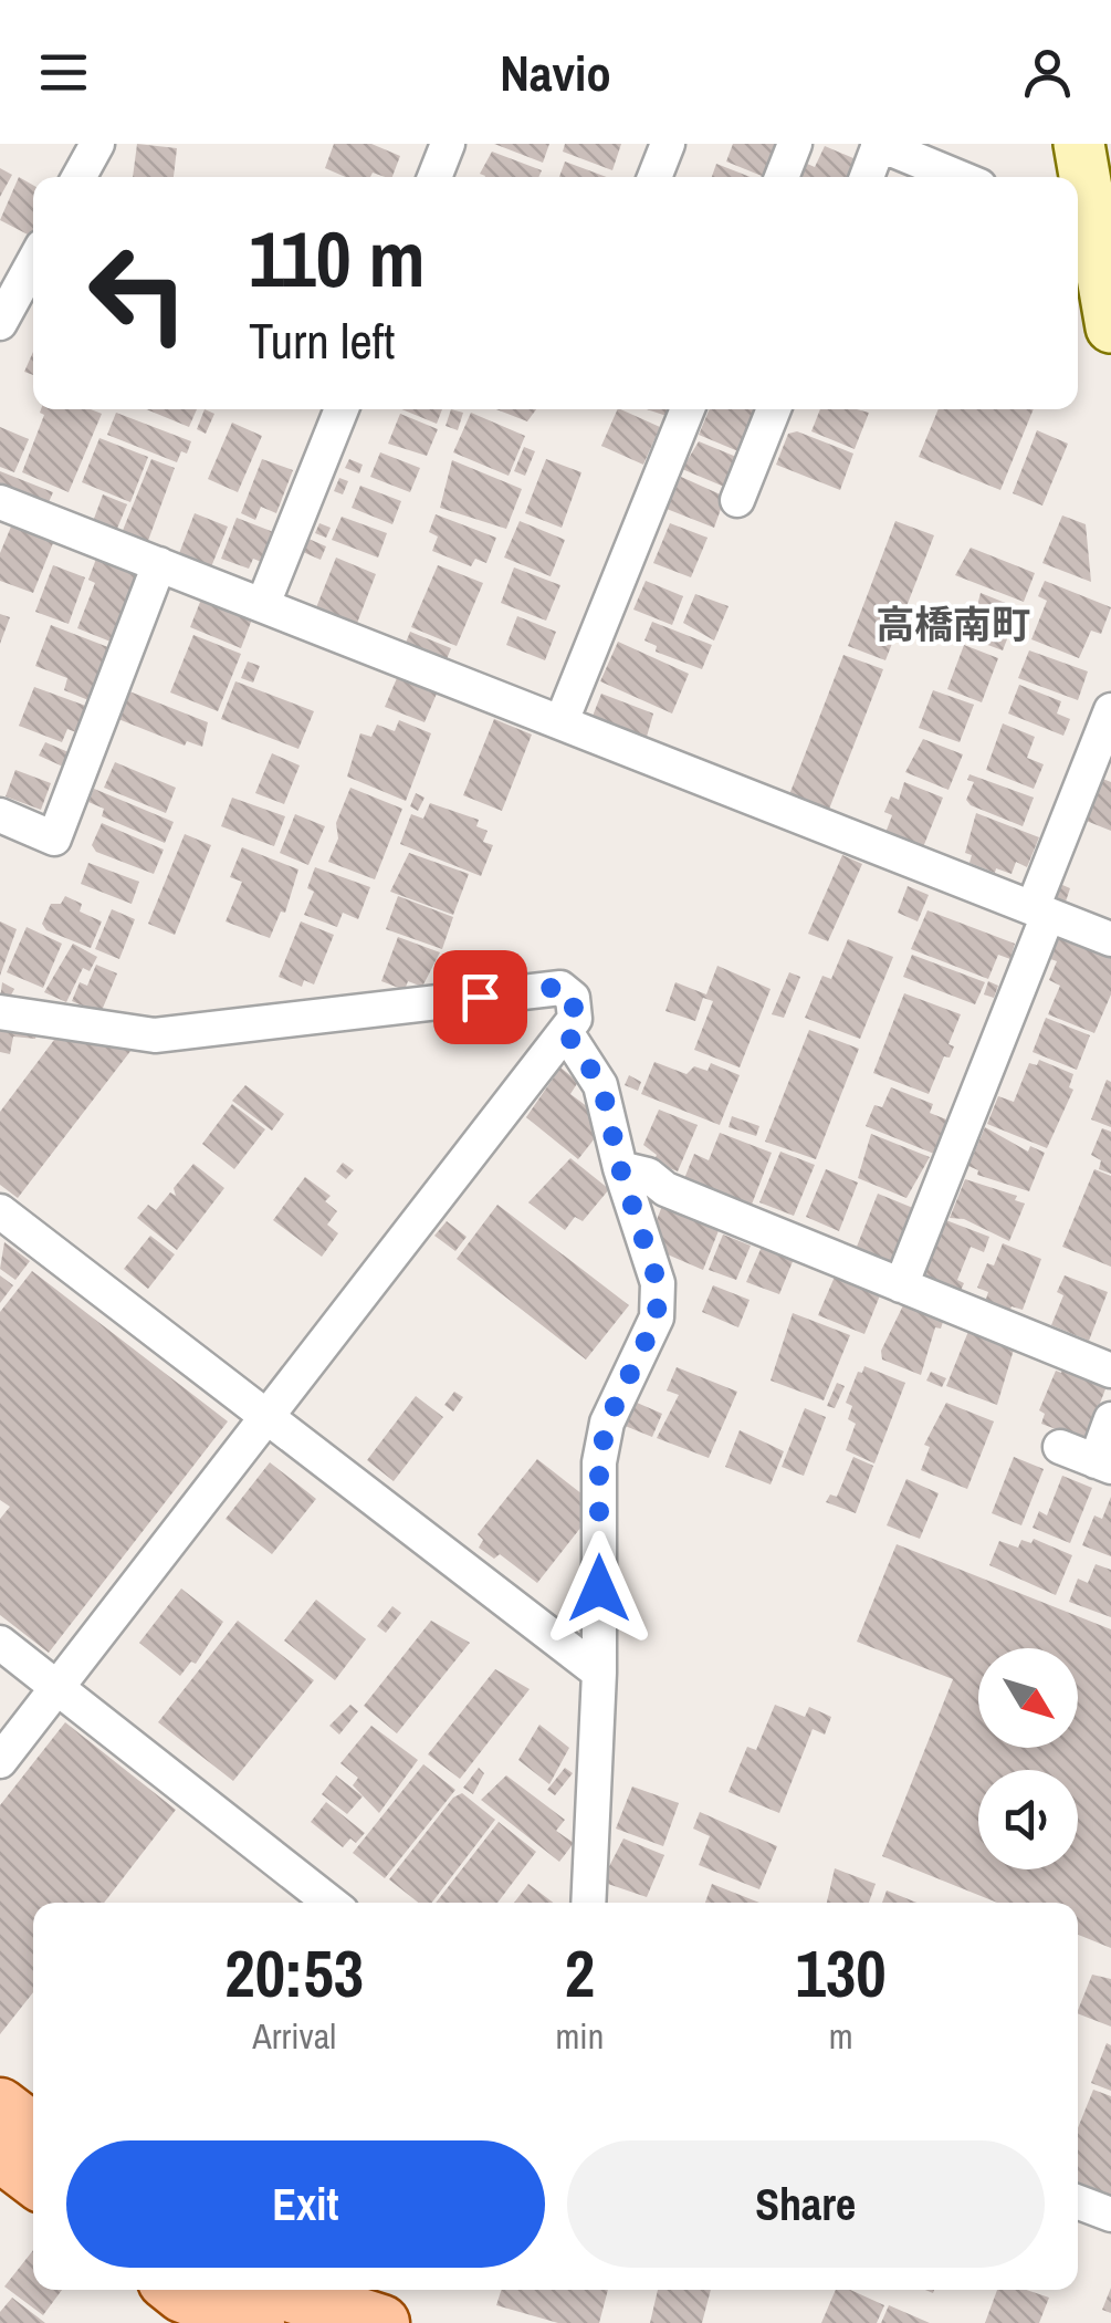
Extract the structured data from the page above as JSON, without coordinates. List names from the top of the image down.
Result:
{
  "districts": ["高橋南町"],
  "north": "bottom right",
  "page": {
    "header": "Navio",
    "turn": ["110 m", "Turn left"],
    "eta": [
      "20:53",
      "Arrival",
      "2",
      "min",
      "130",
      "m"
    ],
    "buttons": ["Exit", "Share"]
  }
}
